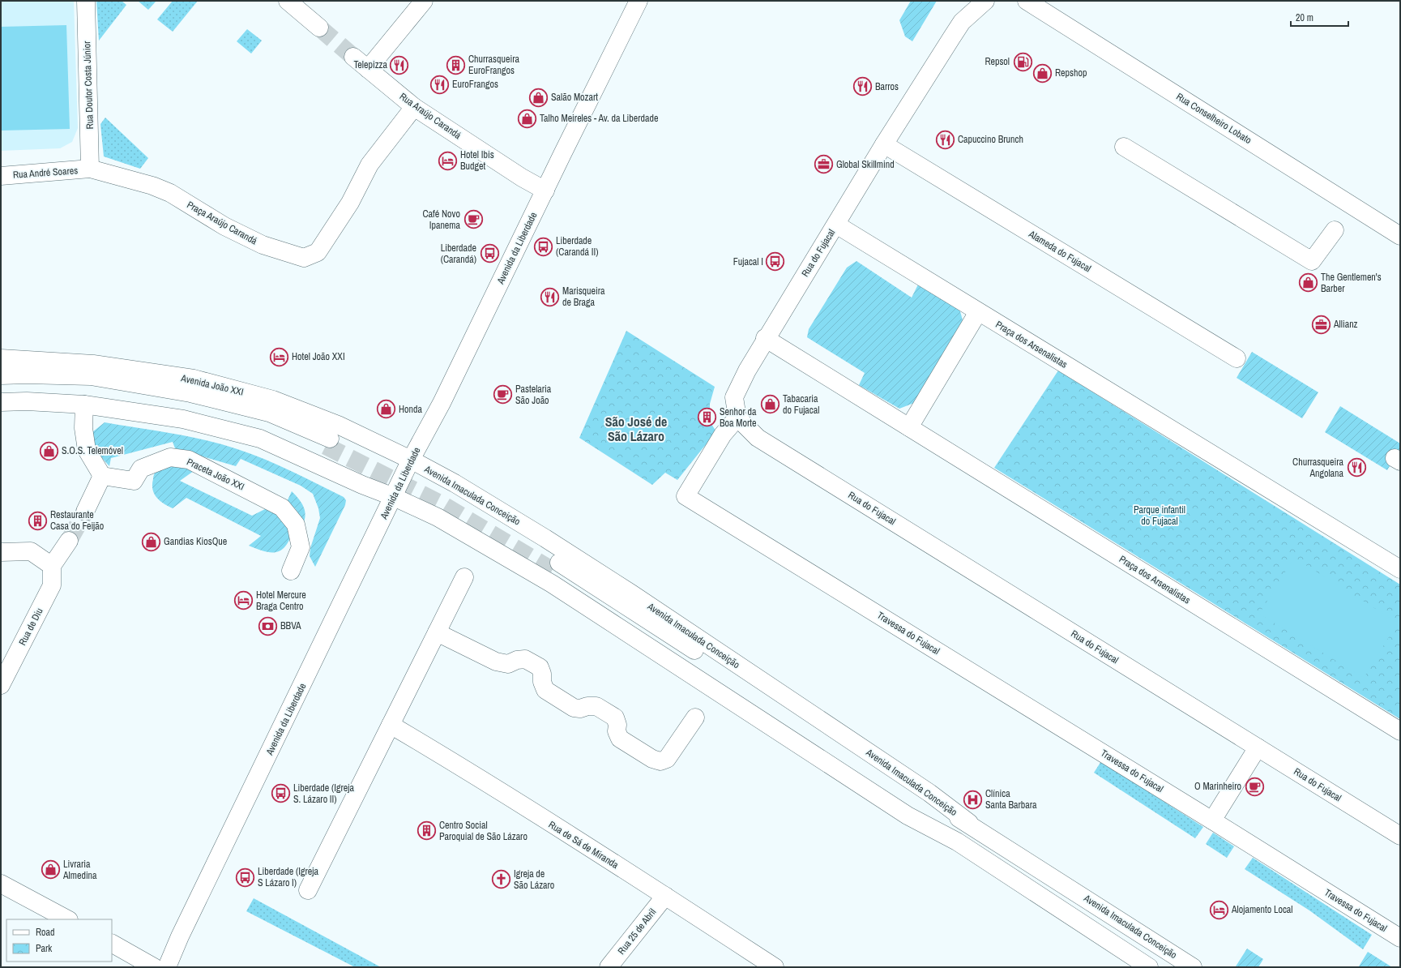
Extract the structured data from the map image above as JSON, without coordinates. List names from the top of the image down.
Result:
{
  "streets": {
    "main road": [
      "Rua Doutor Costa Júnior",
      "Rua Araújo Carandá",
      "Rua Conselheiro Lobato",
      "Rua André Soares",
      "Praça Araújo Carandá",
      "Avenida da Liberdade",
      "Alameda do Fujacal",
      "Rua do Fujacal",
      "Praça dos Arsenalistas",
      "Avenida João XXI",
      "Praceta João XXI",
      "Avenida Imaculada Conceição",
      "Rua de Diu",
      "Travessa do Fujacal",
      "Rua de Sá de Miranda",
      "Rua 25 de Abril"
    ]
  },
  "crossings": [
    ["Rua Doutor Costa Júnior", "Rua André Soares"],
    ["Rua Doutor Costa Júnior", "Praça Araújo Carandá"],
    ["Rua Araújo Carandá", "Praça Araújo Carandá"],
    ["Rua Araújo Carandá", "Avenida da Liberdade"],
    ["Rua André Soares", "Praça Araújo Carandá"],
    ["Avenida da Liberdade", "Avenida João XXI"],
    ["Avenida da Liberdade", "Avenida Imaculada Conceição"],
    ["Alameda do Fujacal", "Rua do Fujacal"],
    ["Rua do Fujacal", "Praça dos Arsenalistas"],
    ["Rua do Fujacal", "Travessa do Fujacal"],
    ["Avenida João XXI", "Avenida Imaculada Conceição"],
    ["Rua de Sá de Miranda", "Rua 25 de Abril"]
  ],
  "districts": ["São José de São Lázaro"],
  "parks": ["Parque infantil do Fujacal"],
  "places": {
    "fuel station": ["Repsol"],
    "restaurant": [
      "Telepizza",
      "EuroFrangos",
      "Barros",
      "Capuccino Brunch",
      "Marisqueira de Braga",
      "Churrasqueira Angolana"
    ],
    "building": [
      "Churrasqueira EuroFrangos",
      "Senhor da Boa Morte",
      "Restaurante Casa do Feijão",
      "Centro Social Paroquial de São Lázaro"
    ],
    "shop": [
      "Repshop",
      "Salão Mozart",
      "Talho Meireles - Av. da Liberdade",
      "The Gentlemen's Barber",
      "Tabacaria do Fujacal",
      "Honda",
      "S.O.S. Telemóvel",
      "Gandias KiosQue",
      "Livraria Almedina"
    ],
    "hotel": [
      "Hotel Ibis Budget",
      "Hotel João XXI",
      "Hotel Mercure Braga Centro",
      "Alojamento Local"
    ],
    "office": ["Global Skillmind", "Allianz"],
    "cafe": ["Café Novo Ipanema", "Pastelaria São João", "O Marinheiro"],
    "bus stop": [
      "Liberdade (Carandá II)",
      "Liberdade (Carandá)",
      "Fujacal I",
      "Liberdade (Igreja S. Lázaro II)",
      "Liberdade (Igreja S Lázaro I)"
    ],
    "bank": ["BBVA"],
    "hospital": ["Clínica Santa Barbara"],
    "church": ["Igreja de São Lázaro"]
  },
  "legend": ["Road", "Park"],
  "scale_bar": "20 m"
}
